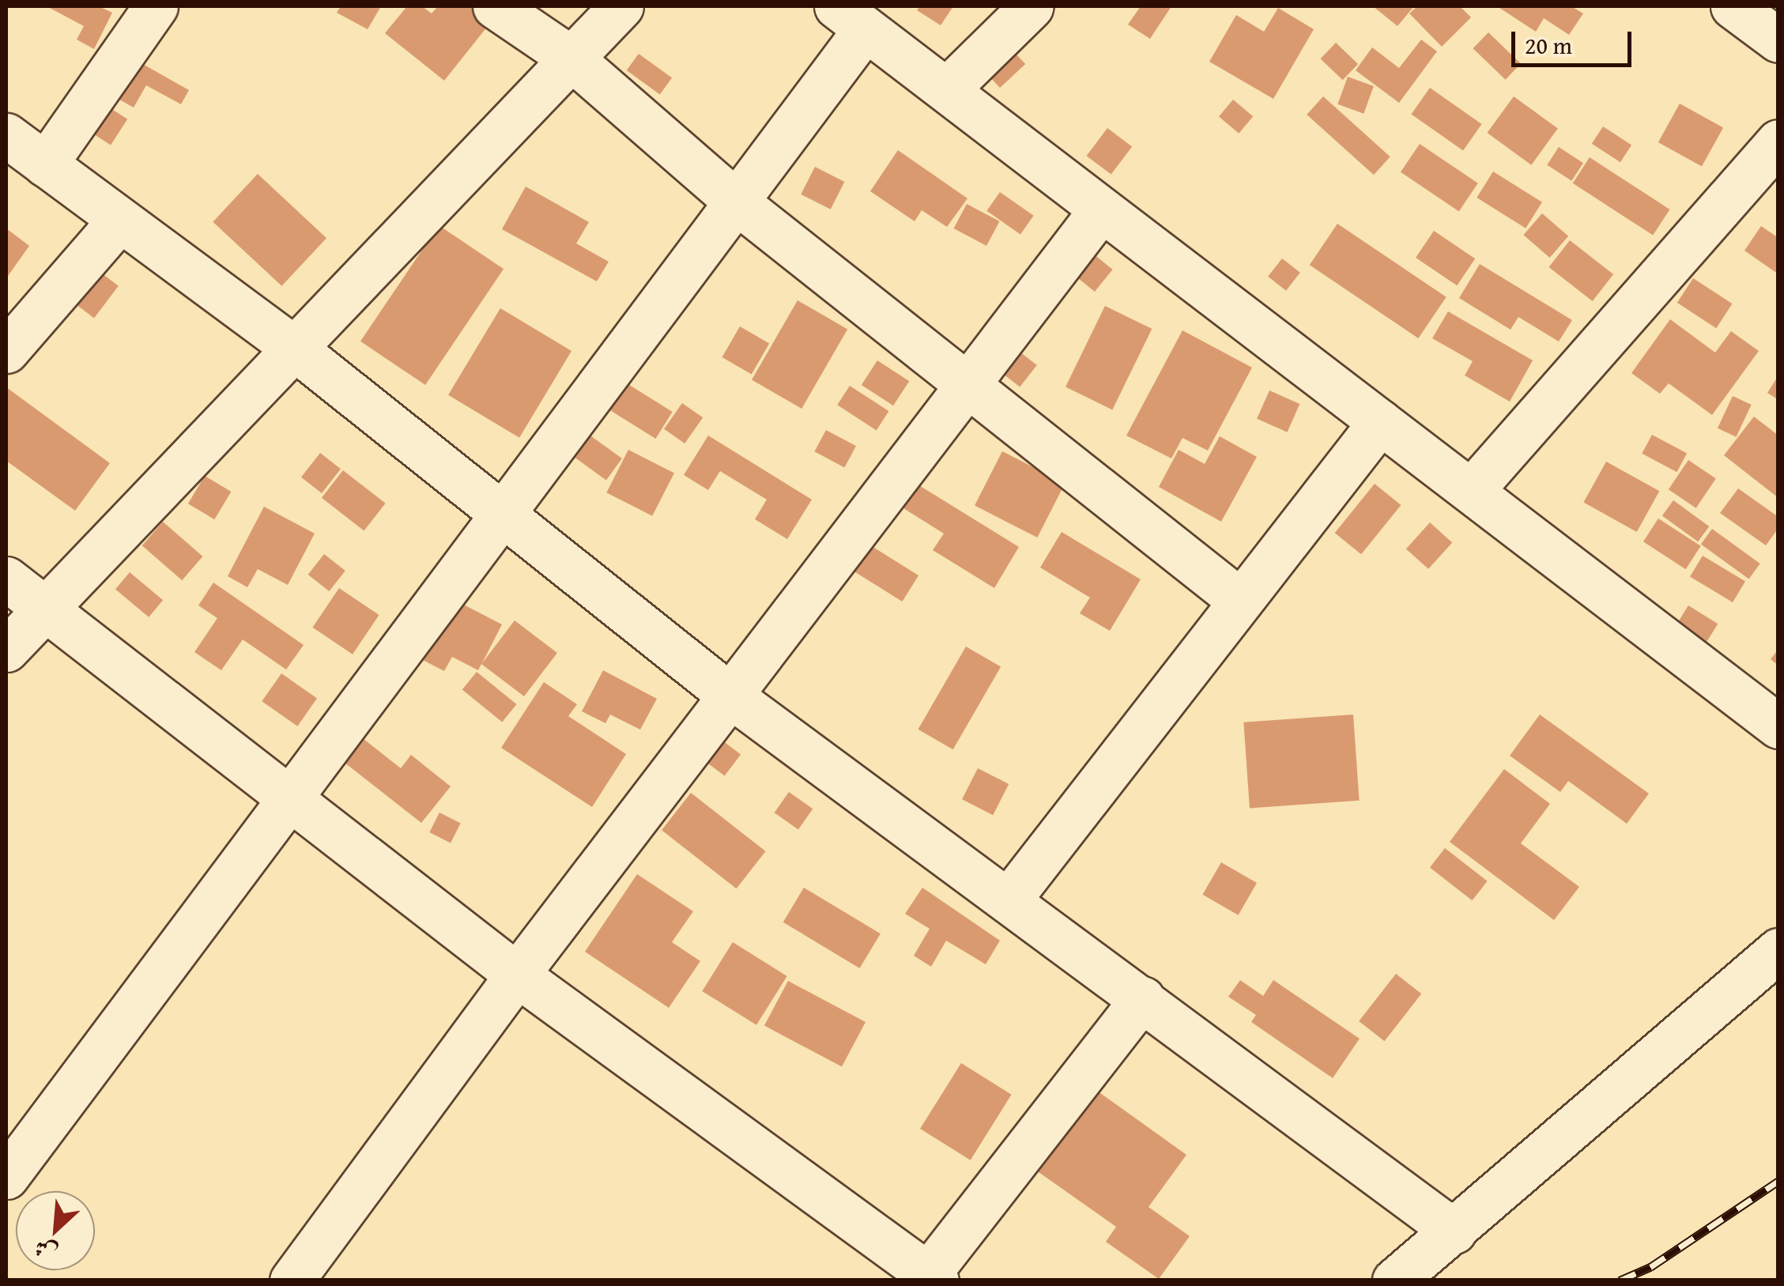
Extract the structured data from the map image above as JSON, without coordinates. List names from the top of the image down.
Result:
{
  "scale_bar": "20 m",
  "north": "bottom left"
}
